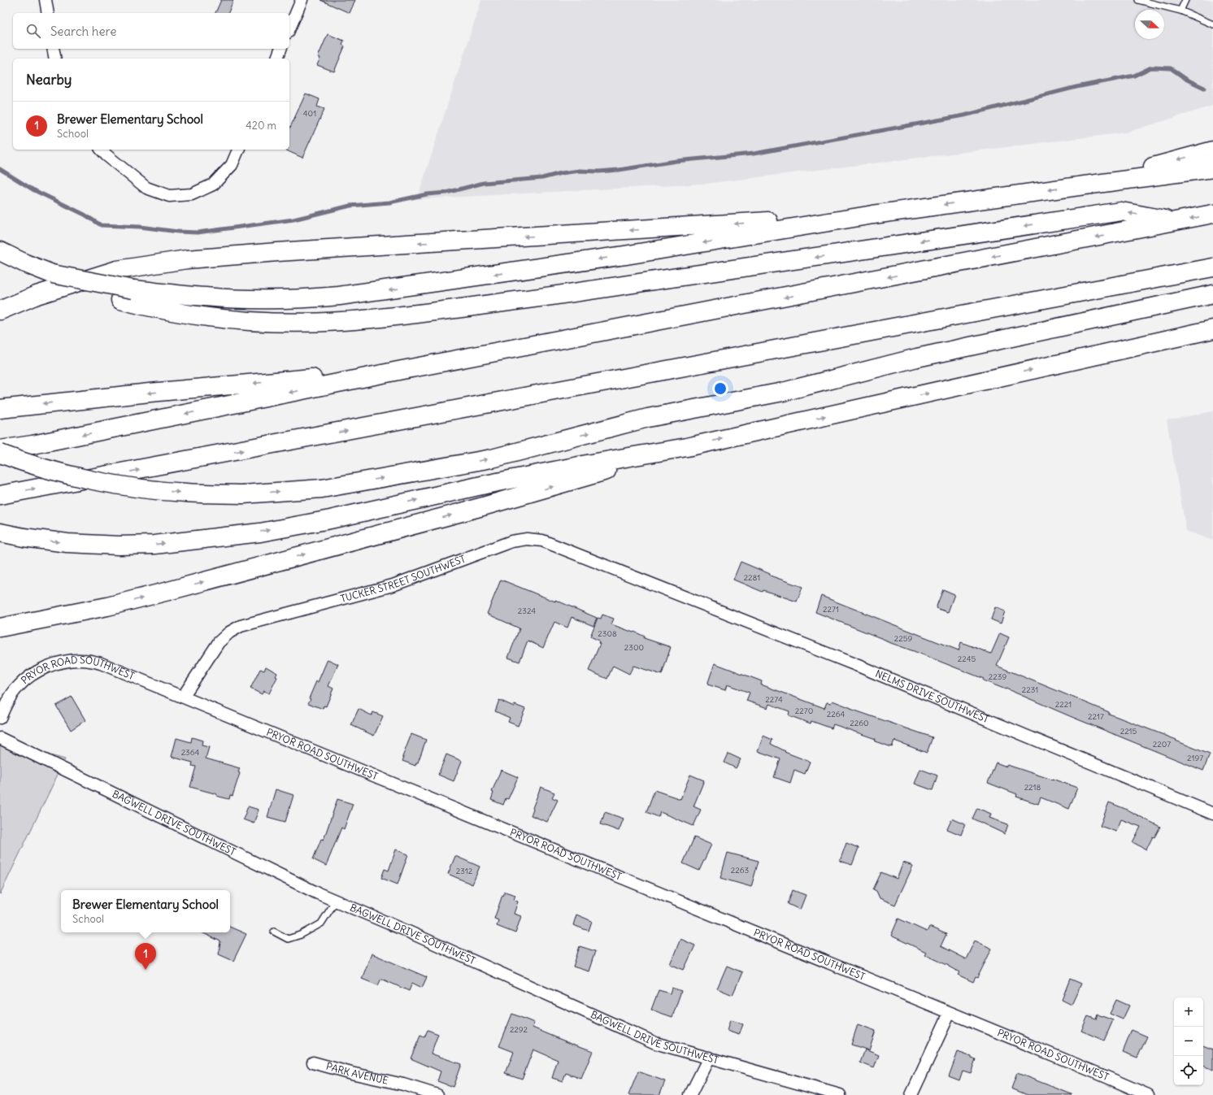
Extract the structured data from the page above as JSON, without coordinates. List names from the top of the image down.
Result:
{
  "streets": {
    "street": [
      "TUCKER STREET SOUTHWEST",
      "PRYOR ROAD SOUTHWEST",
      "NELMS DRIVE SOUTHWEST",
      "BAGWELL DRIVE SOUTHWEST",
      "PARK AVENUE"
    ]
  },
  "crossings": [
    ["TUCKER STREET SOUTHWEST", "PRYOR ROAD SOUTHWEST"],
    ["TUCKER STREET SOUTHWEST", "NELMS DRIVE SOUTHWEST"]
  ],
  "house_numbers": [
    "401",
    "2281",
    "2271",
    "2324",
    "2308",
    "2259",
    "2300",
    "2245",
    "2239",
    "2231",
    "2274",
    "2221",
    "2270",
    "2264",
    "2217",
    "2260",
    "2215",
    "2207",
    "2364",
    "2197",
    "2218",
    "2263",
    "2312",
    "2292"
  ],
  "north": "right",
  "page": {
    "search": "Search here",
    "heading": "Nearby",
    "list": [
      {
        "mark": "1",
        "name": "Brewer Elementary School",
        "note": "School",
        "value": "420 m"
      }
    ],
    "popup": ["Brewer Elementary School", "School"],
    "pins": "1",
    "map_buttons": ["+", "−"]
  }
}
